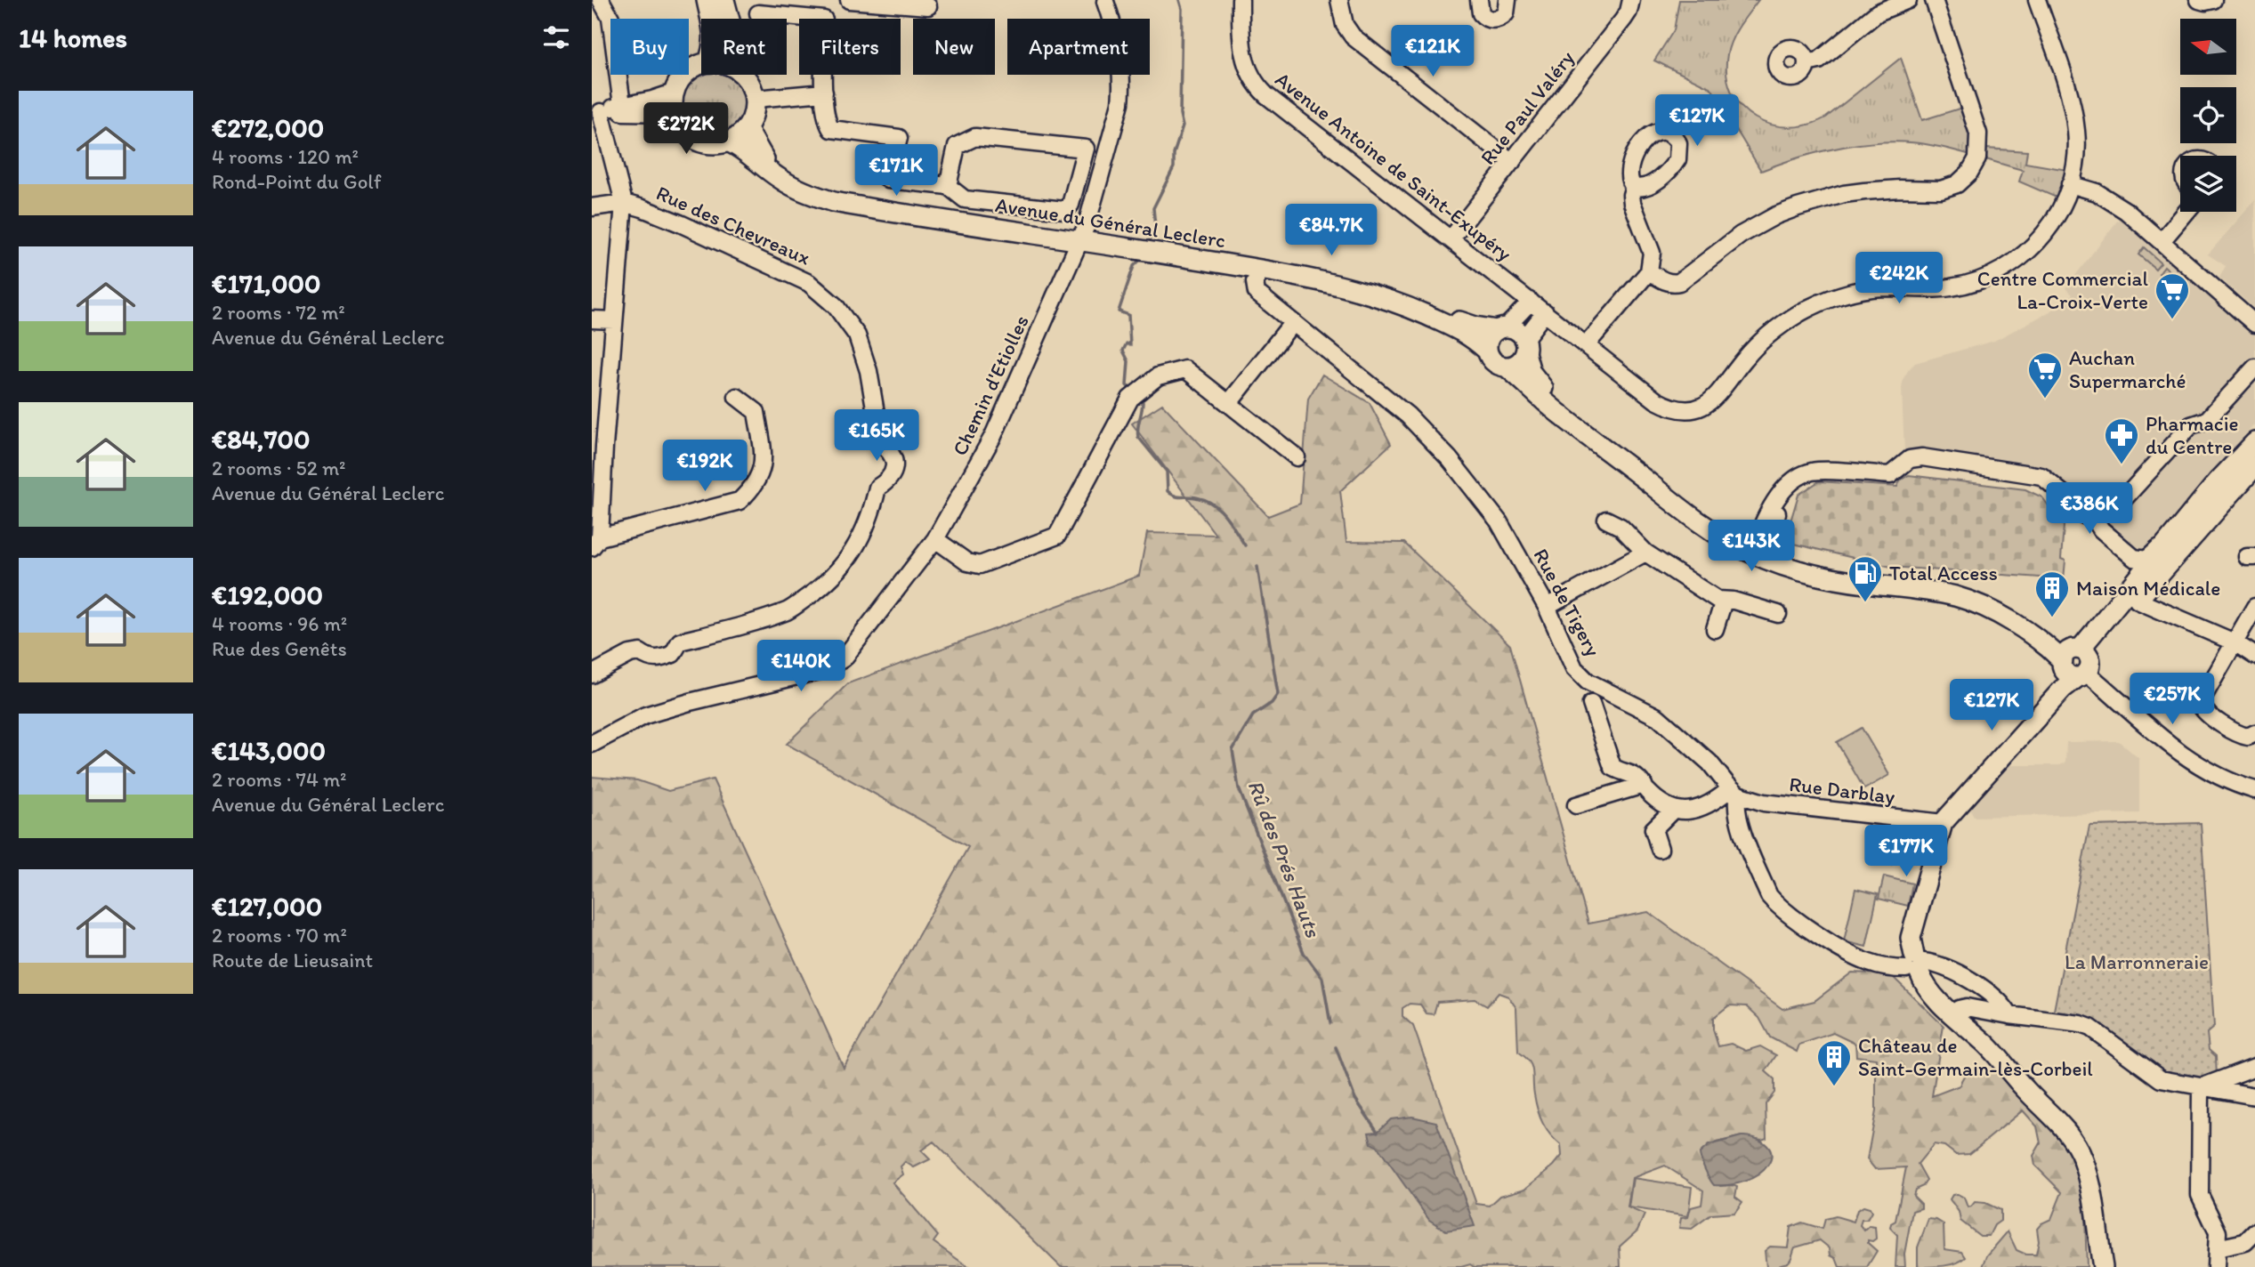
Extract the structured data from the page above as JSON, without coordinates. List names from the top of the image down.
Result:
{
  "streets": {
    "main road": ["Avenue du Général Leclerc"],
    "street": [
      "Rue Paul Valéry",
      "Avenue Antoine de Saint-Exupéry",
      "Rue des Chevreaux",
      "Chemin d'Etiolles",
      "Rue de Tigery",
      "Rue Darblay"
    ]
  },
  "crossings": [
    ["Rue Paul Valéry", "Avenue Antoine de Saint-Exupéry"],
    ["Avenue du Général Leclerc", "Chemin d'Etiolles"],
    ["Avenue du Général Leclerc", "Rue de Tigery"],
    ["Rue de Tigery", "Rue Darblay"]
  ],
  "water": ["Rû des Prés Hauts"],
  "parks": ["La Marronneraie"],
  "places": {
    "supermarket": ["Centre Commercial La-Croix-Verte", "Auchan Supermarché"],
    "pharmacy": ["Pharmacie du Centre"],
    "fuel station": ["Total Access"],
    "building": ["Maison Médicale", "Château de Saint-Germain-lès-Corbeil"]
  },
  "north": "left",
  "page": {
    "heading": "14 homes",
    "chip": [
      "Buy",
      "Rent",
      "Filters",
      "New",
      "Apartment"
    ],
    "price": [
      "€121K",
      "€127K",
      "€272K",
      "€171K",
      "€84.7K",
      "€242K",
      "€165K",
      "€192K",
      "€386K",
      "€143K",
      "€140K",
      "€257K",
      "€127K",
      "€177K"
    ],
    "list": [
      {
        "name": "€272,000",
        "note": "4 rooms · 120 m² · Rond-Point du Golf"
      },
      {
        "name": "€171,000",
        "note": "2 rooms · 72 m² · Avenue du Général Leclerc"
      },
      {
        "name": "€84,700",
        "note": "2 rooms · 52 m² · Avenue du Général Leclerc"
      },
      {
        "name": "€192,000",
        "note": "4 rooms · 96 m² · Rue des Genêts"
      },
      {
        "name": "€143,000",
        "note": "2 rooms · 74 m² · Avenue du Général Leclerc"
      },
      {
        "name": "€127,000",
        "note": "2 rooms · 70 m² · Route de Lieusaint"
      }
    ]
  }
}
